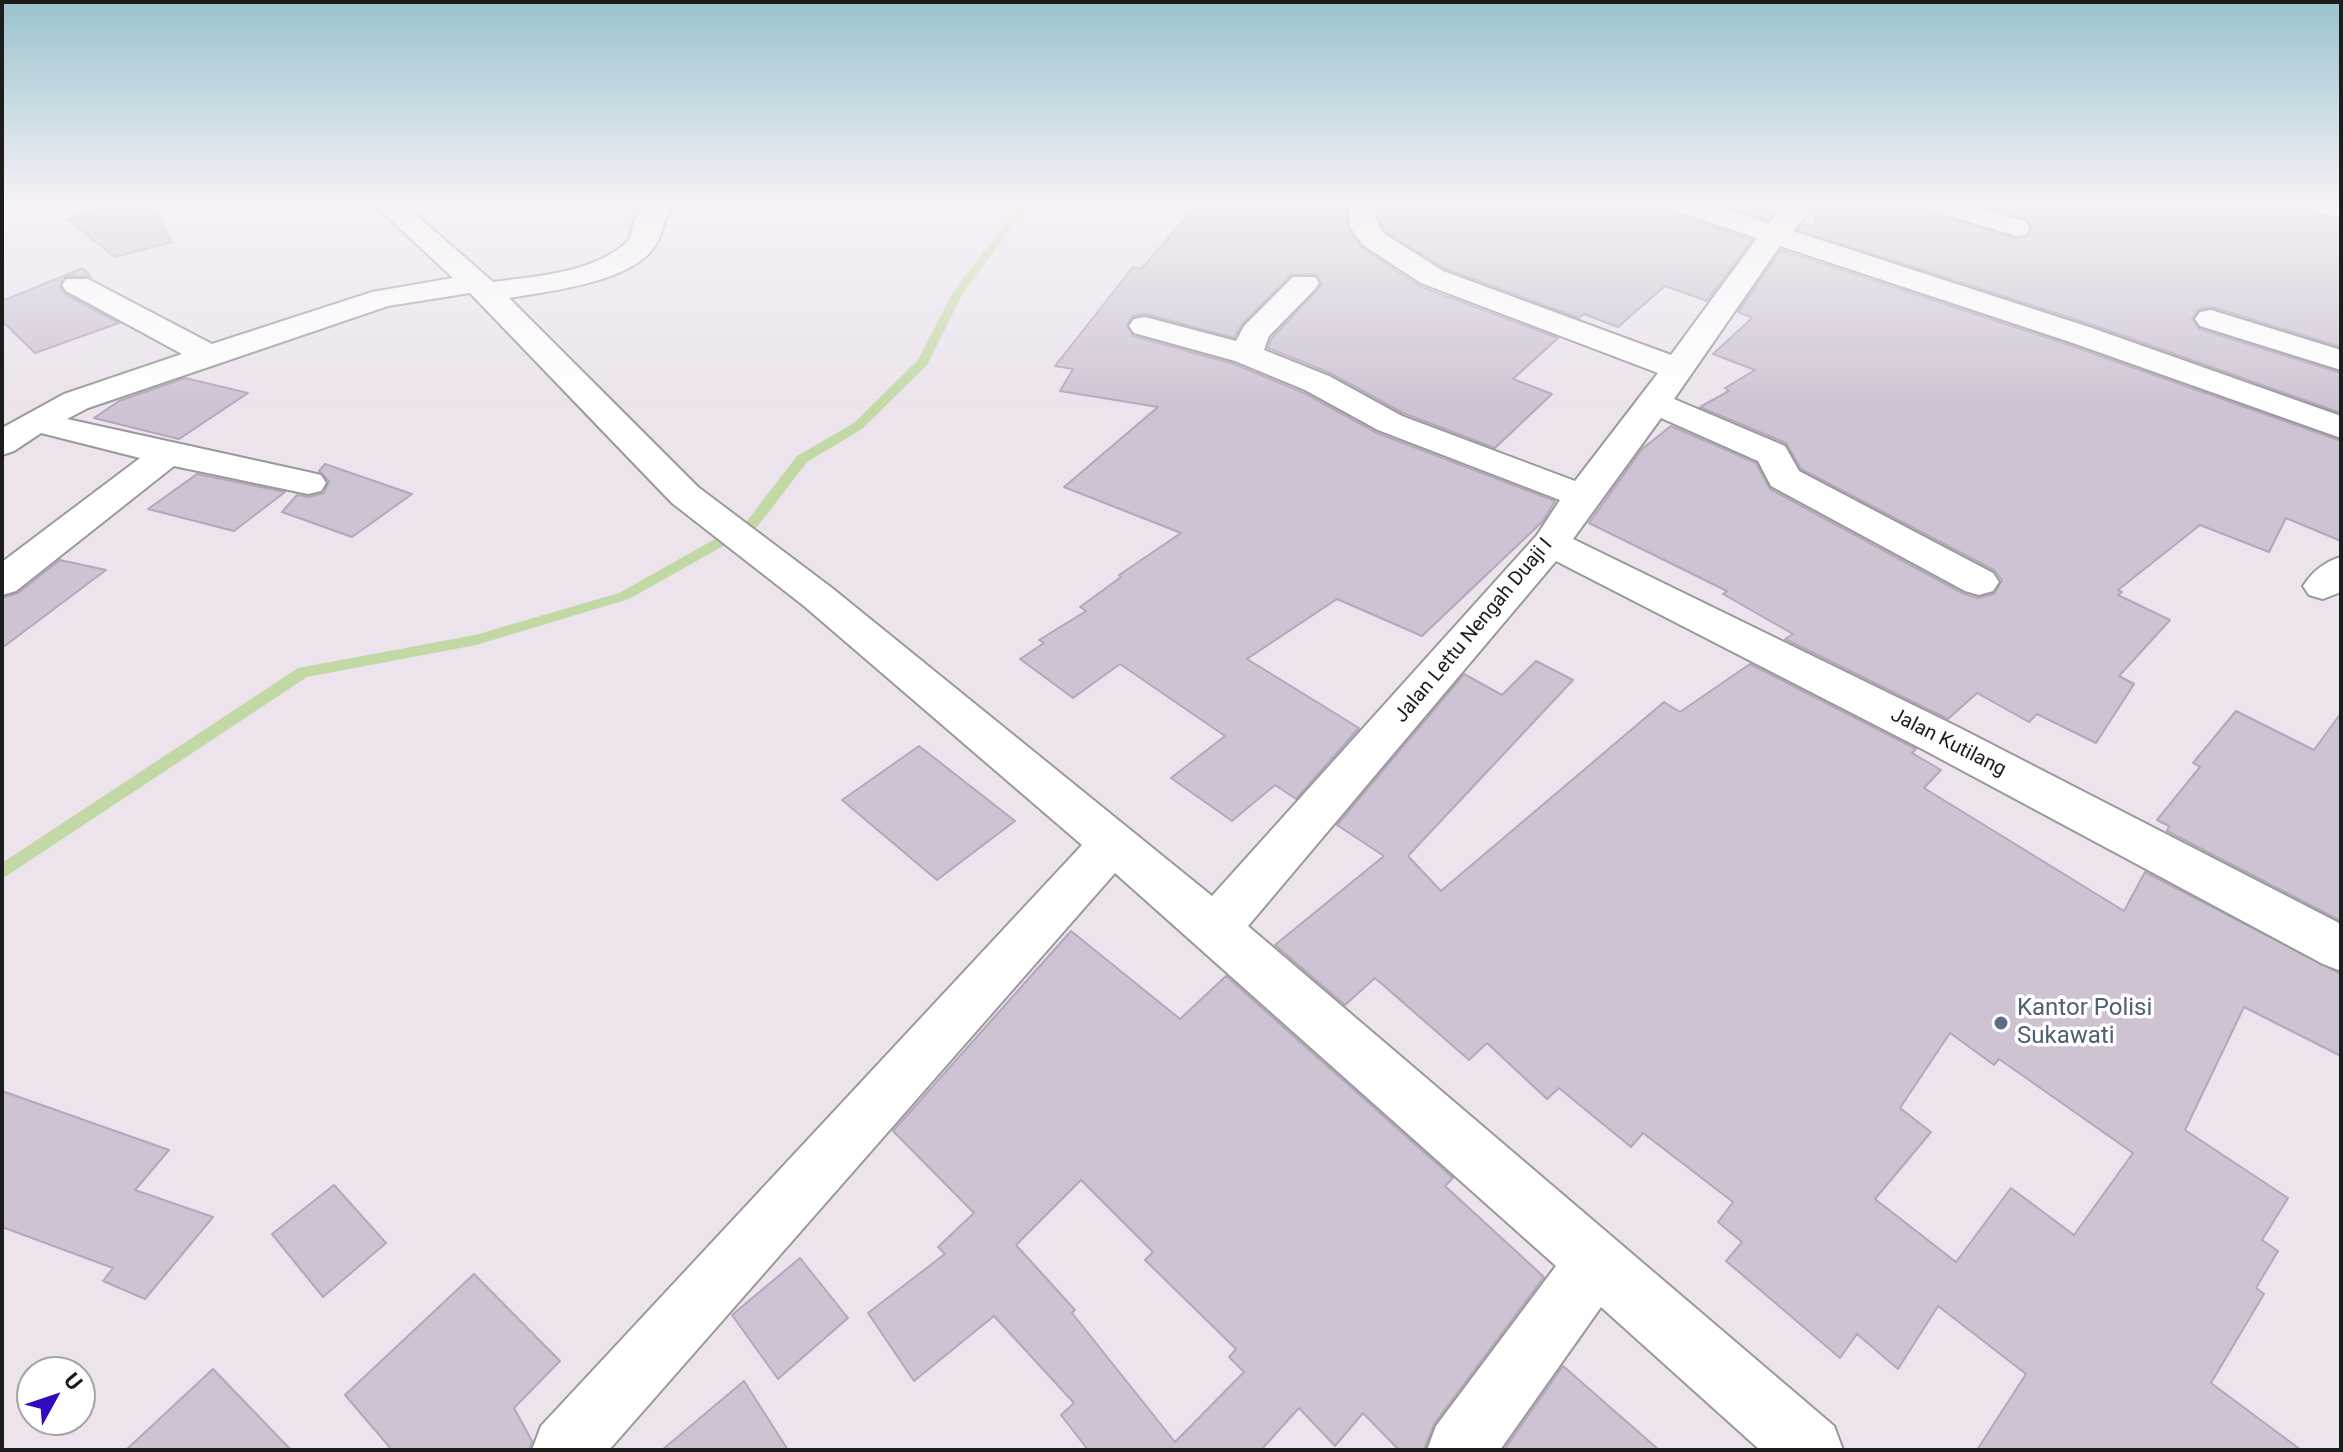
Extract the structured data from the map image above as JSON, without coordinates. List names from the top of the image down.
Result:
{
  "streets": {
    "street": ["Jalan Lettu Nengah Duaji I", "Jalan Kutilang"]
  },
  "crossings": [
    ["Jalan Lettu Nengah Duaji I", "Jalan Kutilang"]
  ],
  "places": ["Kantor Polisi Sukawati"],
  "north": "top right"
}
